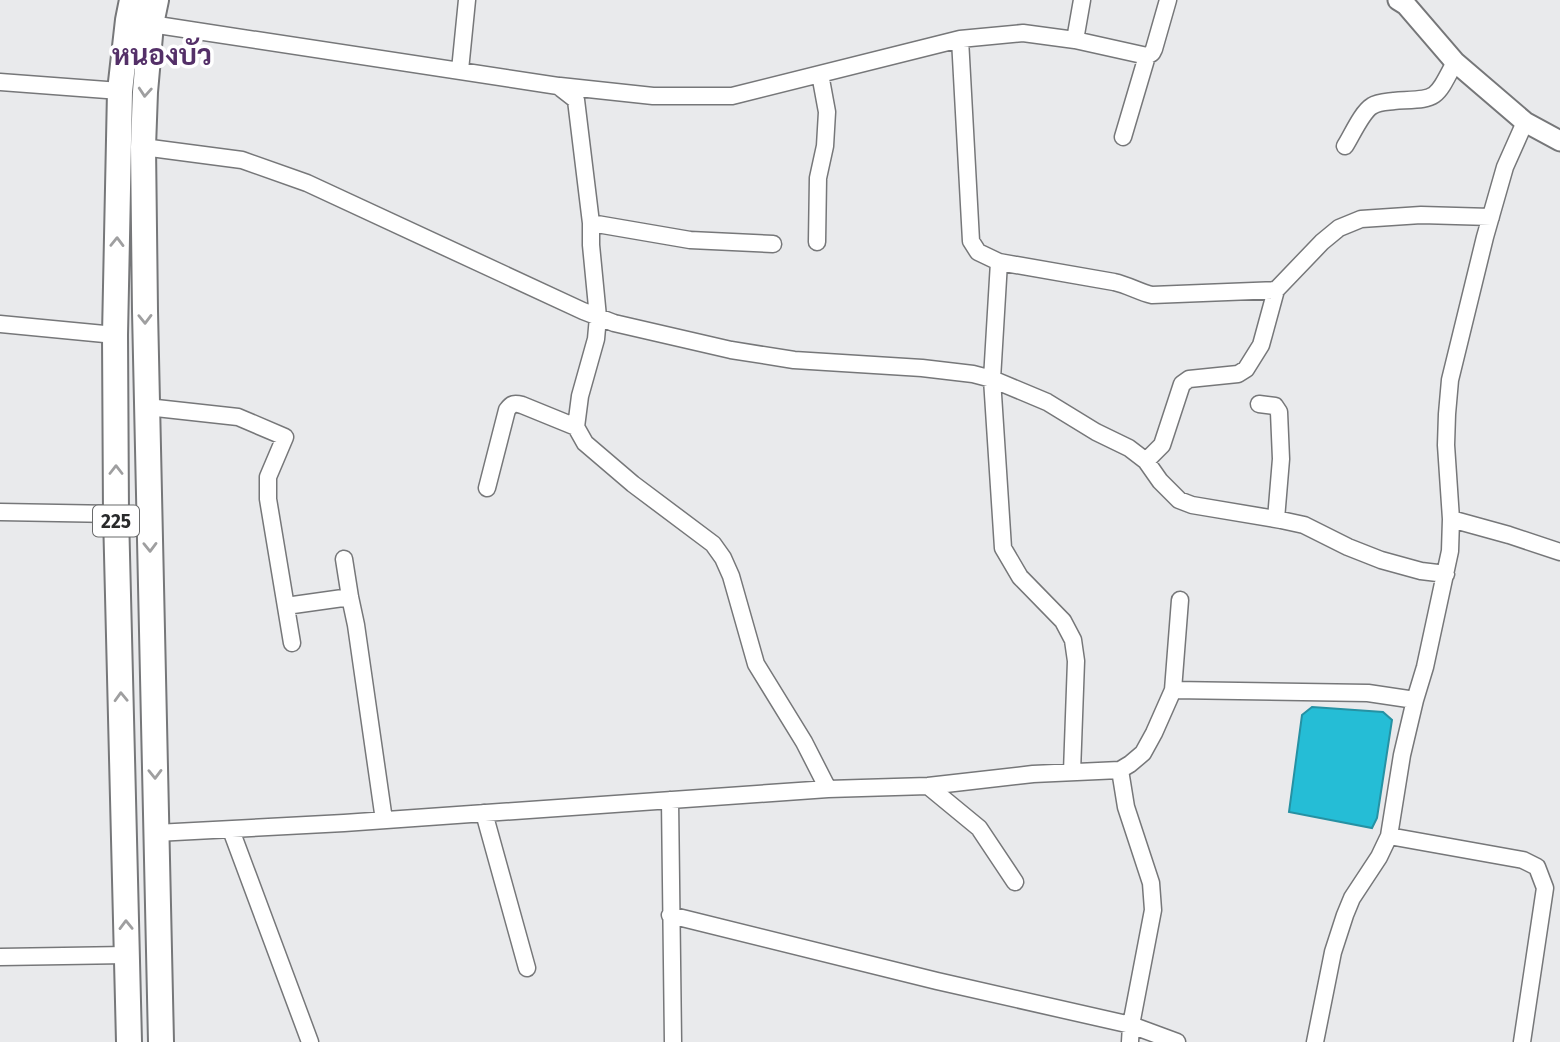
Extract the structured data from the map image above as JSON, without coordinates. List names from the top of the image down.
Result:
{
  "streets": {
    "main road": ["225"]
  },
  "districts": ["หนองบัว"]
}
